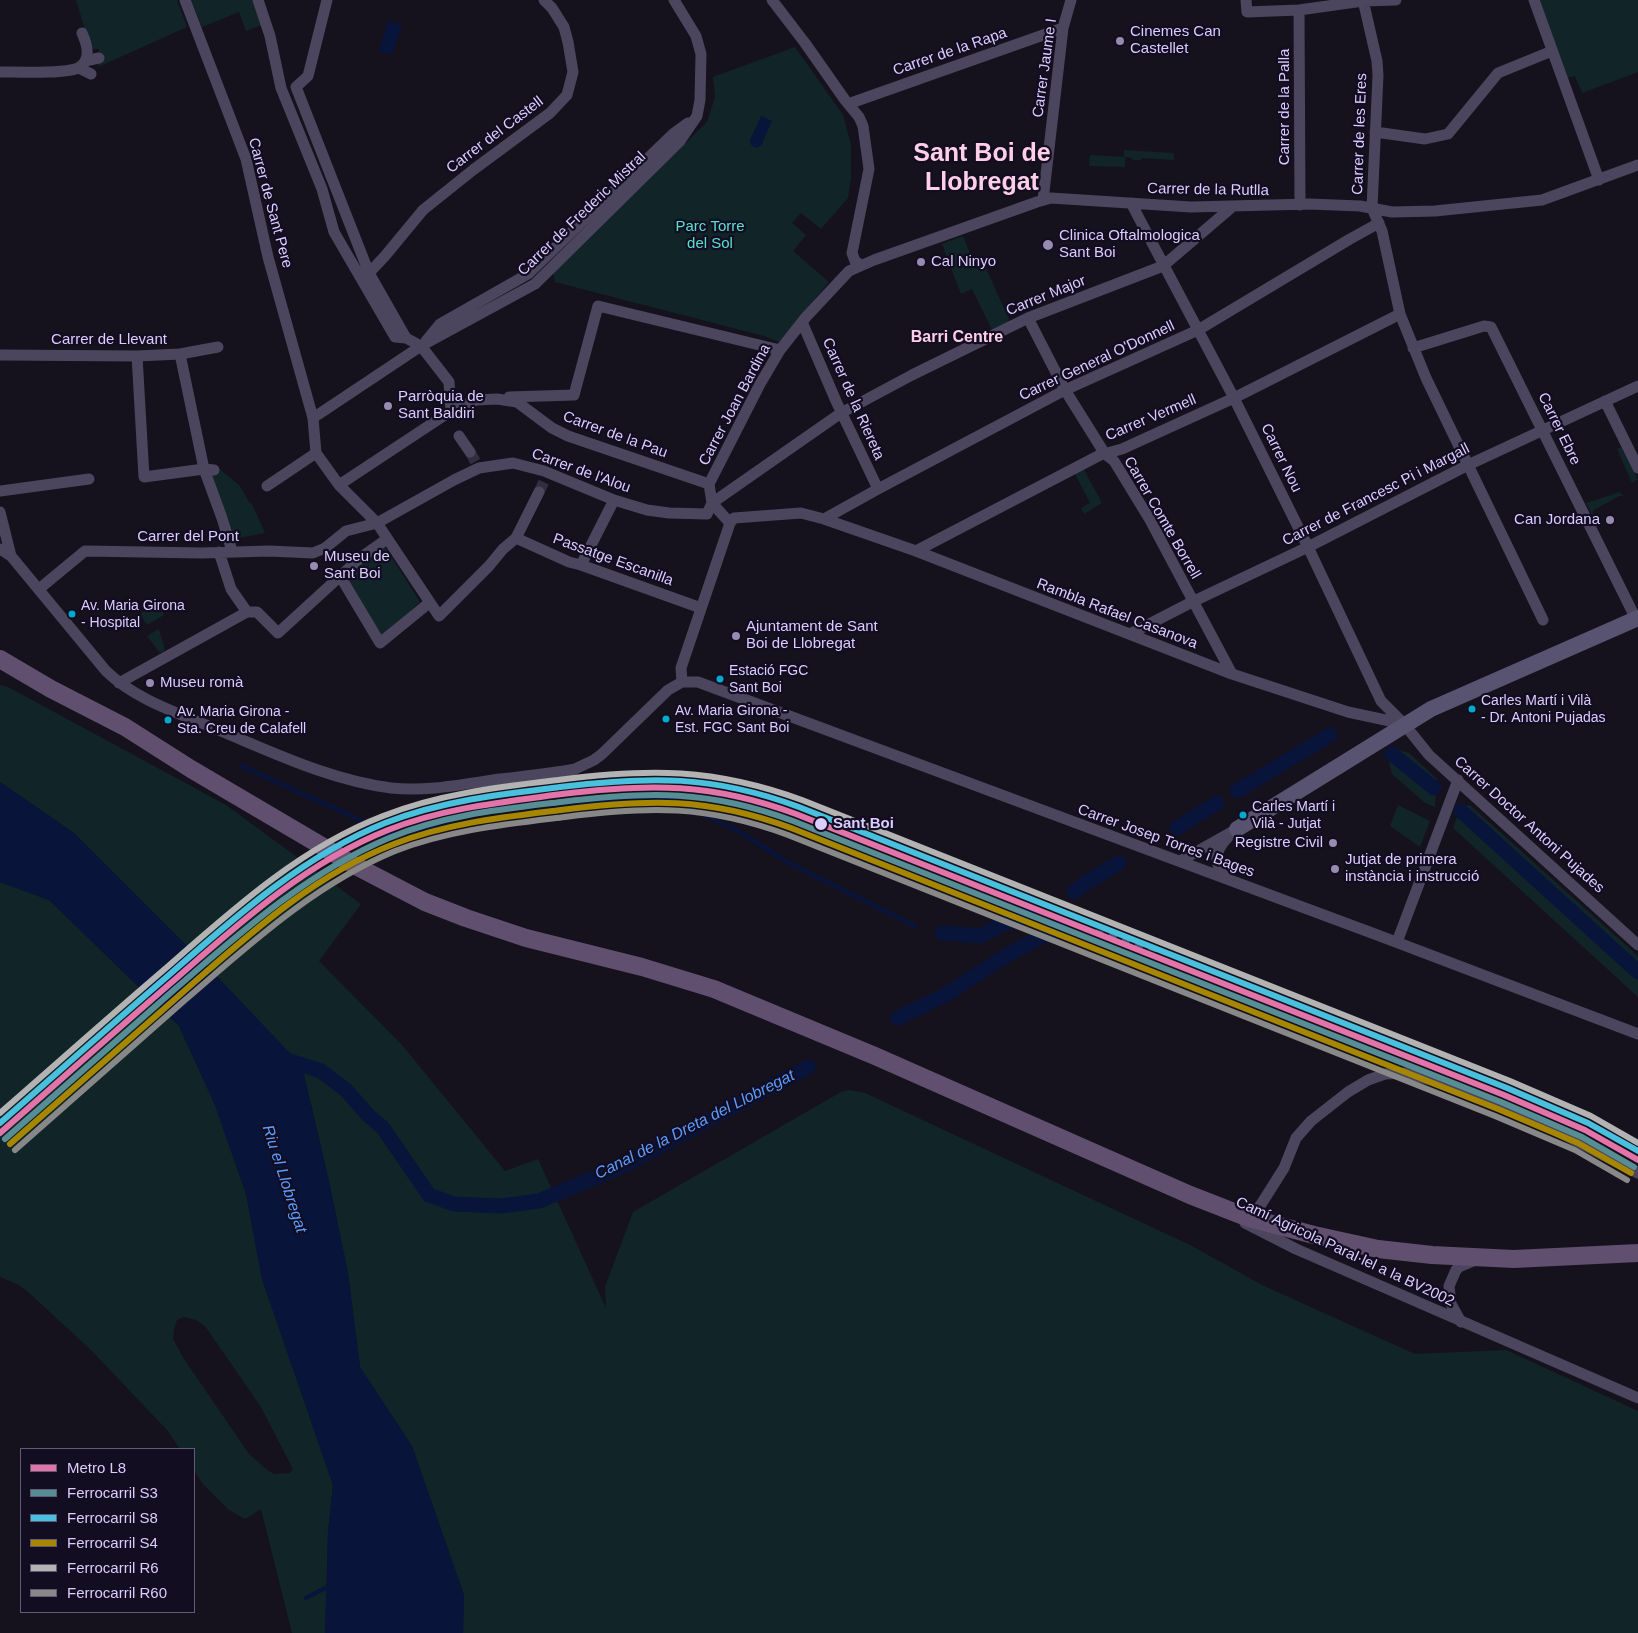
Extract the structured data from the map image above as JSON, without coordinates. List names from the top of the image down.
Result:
{
  "streets": {
    "street": [
      "Carrer de la Rapa",
      "Carrer Jaume I",
      "Carrer de la Palla",
      "Carrer de les Eres",
      "Carrer del Castell",
      "Carrer de la Rutlla",
      "Carrer de Sant Pere",
      "Carrer de Frederic Mistral",
      "Carrer Major",
      "Carrer de Llevant",
      "Carrer General O'Donnell",
      "Carrer de la Riereta",
      "Carrer Joan Bardina",
      "Carrer Vermell",
      "Carrer Ebre",
      "Carrer de la Pau",
      "Carrer Nou",
      "Carrer de l'Alou",
      "Carrer de Francesc Pi i Margall",
      "Carrer Comte Borrell",
      "Carrer del Pont",
      "Passatge Escanilla",
      "Rambla Rafael Casanova",
      "Carrer Doctor Antoni Pujades",
      "Carrer Josep Torres i Bages",
      "Camí Agricola Paral·lel a la BV2002"
    ]
  },
  "crossings": [
    ["Carrer de la Rapa", "Carrer Jaume I"],
    ["Carrer Jaume I", "Carrer de la Rutlla"],
    ["Carrer Jaume I", "Carrer Joan Bardina"],
    ["Carrer de la Palla", "Carrer de la Rutlla"],
    ["Carrer de les Eres", "Carrer de la Rutlla"],
    ["Carrer de la Rutlla", "Carrer Major"],
    ["Carrer de la Rutlla", "Carrer Joan Bardina"],
    ["Carrer de la Rutlla", "Carrer Nou"],
    ["Carrer de Sant Pere", "Carrer de Frederic Mistral"],
    ["Carrer Major", "Carrer de la Riereta"],
    ["Carrer Major", "Carrer Nou"],
    ["Carrer Major", "Carrer de l'Alou"],
    ["Carrer Major", "Carrer Comte Borrell"],
    ["Carrer General O'Donnell", "Carrer de la Riereta"],
    ["Carrer General O'Donnell", "Carrer Nou"],
    ["Carrer General O'Donnell", "Carrer Comte Borrell"],
    ["Carrer General O'Donnell", "Rambla Rafael Casanova"],
    ["Carrer de la Riereta", "Carrer Joan Bardina"],
    ["Carrer Joan Bardina", "Carrer de la Pau"],
    ["Carrer Vermell", "Carrer Nou"],
    ["Carrer Vermell", "Carrer Comte Borrell"],
    ["Carrer Vermell", "Rambla Rafael Casanova"],
    ["Carrer Ebre", "Carrer de Francesc Pi i Margall"],
    ["Carrer Nou", "Carrer de Francesc Pi i Margall"],
    ["Carrer Nou", "Rambla Rafael Casanova"],
    ["Carrer Nou", "Carrer Doctor Antoni Pujades"],
    ["Carrer de l'Alou", "Carrer del Pont"],
    ["Carrer de Francesc Pi i Margall", "Carrer Comte Borrell"],
    ["Carrer de Francesc Pi i Margall", "Rambla Rafael Casanova"],
    ["Carrer Comte Borrell", "Rambla Rafael Casanova"],
    ["Rambla Rafael Casanova", "Carrer Doctor Antoni Pujades"]
  ],
  "districts": ["Sant Boi de Llobregat", "Barri Centre"],
  "water": ["Canal de la Dreta del Llobregat", "Riu el Llobregat"],
  "parks": ["Parc Torre del Sol"],
  "places": [
    "Cinemes Can Castellet",
    "Clinica Oftalmologica Sant Boi",
    "Cal Ninyo",
    "Parròquia de Sant Baldiri",
    "Can Jordana",
    "Museu de Sant Boi",
    "Av. Maria Girona - Hospital",
    "Ajuntament de Sant Boi de Llobregat",
    "Estació FGC Sant Boi",
    "Museu romà",
    "Carles Martí i Vilà - Dr. Antoni Pujadas",
    "Av. Maria Girona - Est. FGC Sant Boi",
    "Av. Maria Girona - Sta. Creu de Calafell",
    "Carles Martí i Vilà - Jutjat",
    "Sant Boi",
    "Registre Civil",
    "Jutjat de primera instància i instrucció"
  ],
  "lines": [
    "rail line R6",
    "rail line S8",
    "metro line L8",
    "rail line S3",
    "rail line S4",
    "rail line R60"
  ],
  "legend": [
    "Metro L8",
    "Ferrocarril S3",
    "Ferrocarril S8",
    "Ferrocarril S4",
    "Ferrocarril R6",
    "Ferrocarril R60"
  ]
}
